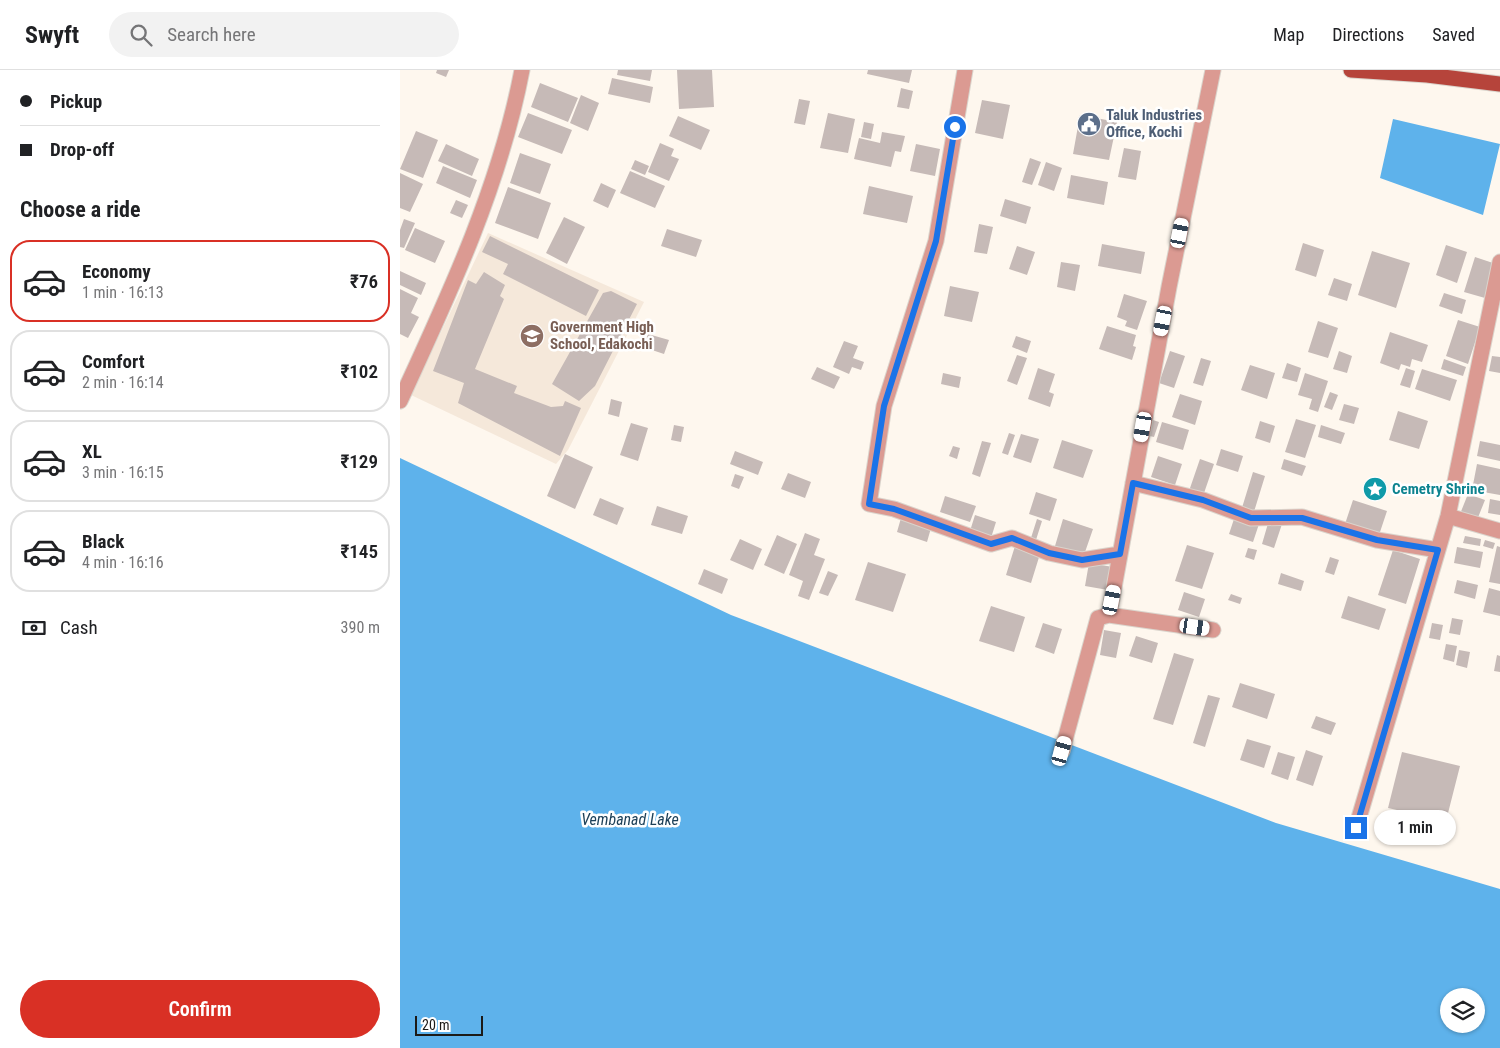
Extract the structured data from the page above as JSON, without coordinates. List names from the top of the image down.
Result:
{
  "water": ["Vembanad Lake"],
  "places": {
    "public building": ["Taluk Industries Office, Kochi"],
    "school or university": ["Government High School, Edakochi"],
    "place": ["Cemetry Shrine"]
  },
  "scale_bar": "20 m",
  "page": {
    "header": "Swyft",
    "search": "Search here",
    "nav": ["Map", "Directions", "Saved"],
    "banner": ["Pickup", "Drop-off"],
    "heading": "Choose a ride",
    "list": [
      {
        "name": "Economy",
        "note": "1 min · 16:13",
        "value": "₹76"
      },
      {
        "name": "Comfort",
        "note": "2 min · 16:14",
        "value": "₹102"
      },
      {
        "name": "XL",
        "note": "3 min · 16:15",
        "value": "₹129"
      },
      {
        "name": "Black",
        "note": "4 min · 16:16",
        "value": "₹145"
      }
    ],
    "pay": ["Cash", "390 m"],
    "bubble": "1 min",
    "buttons": "Confirm",
    "scale": "20 m"
  }
}
